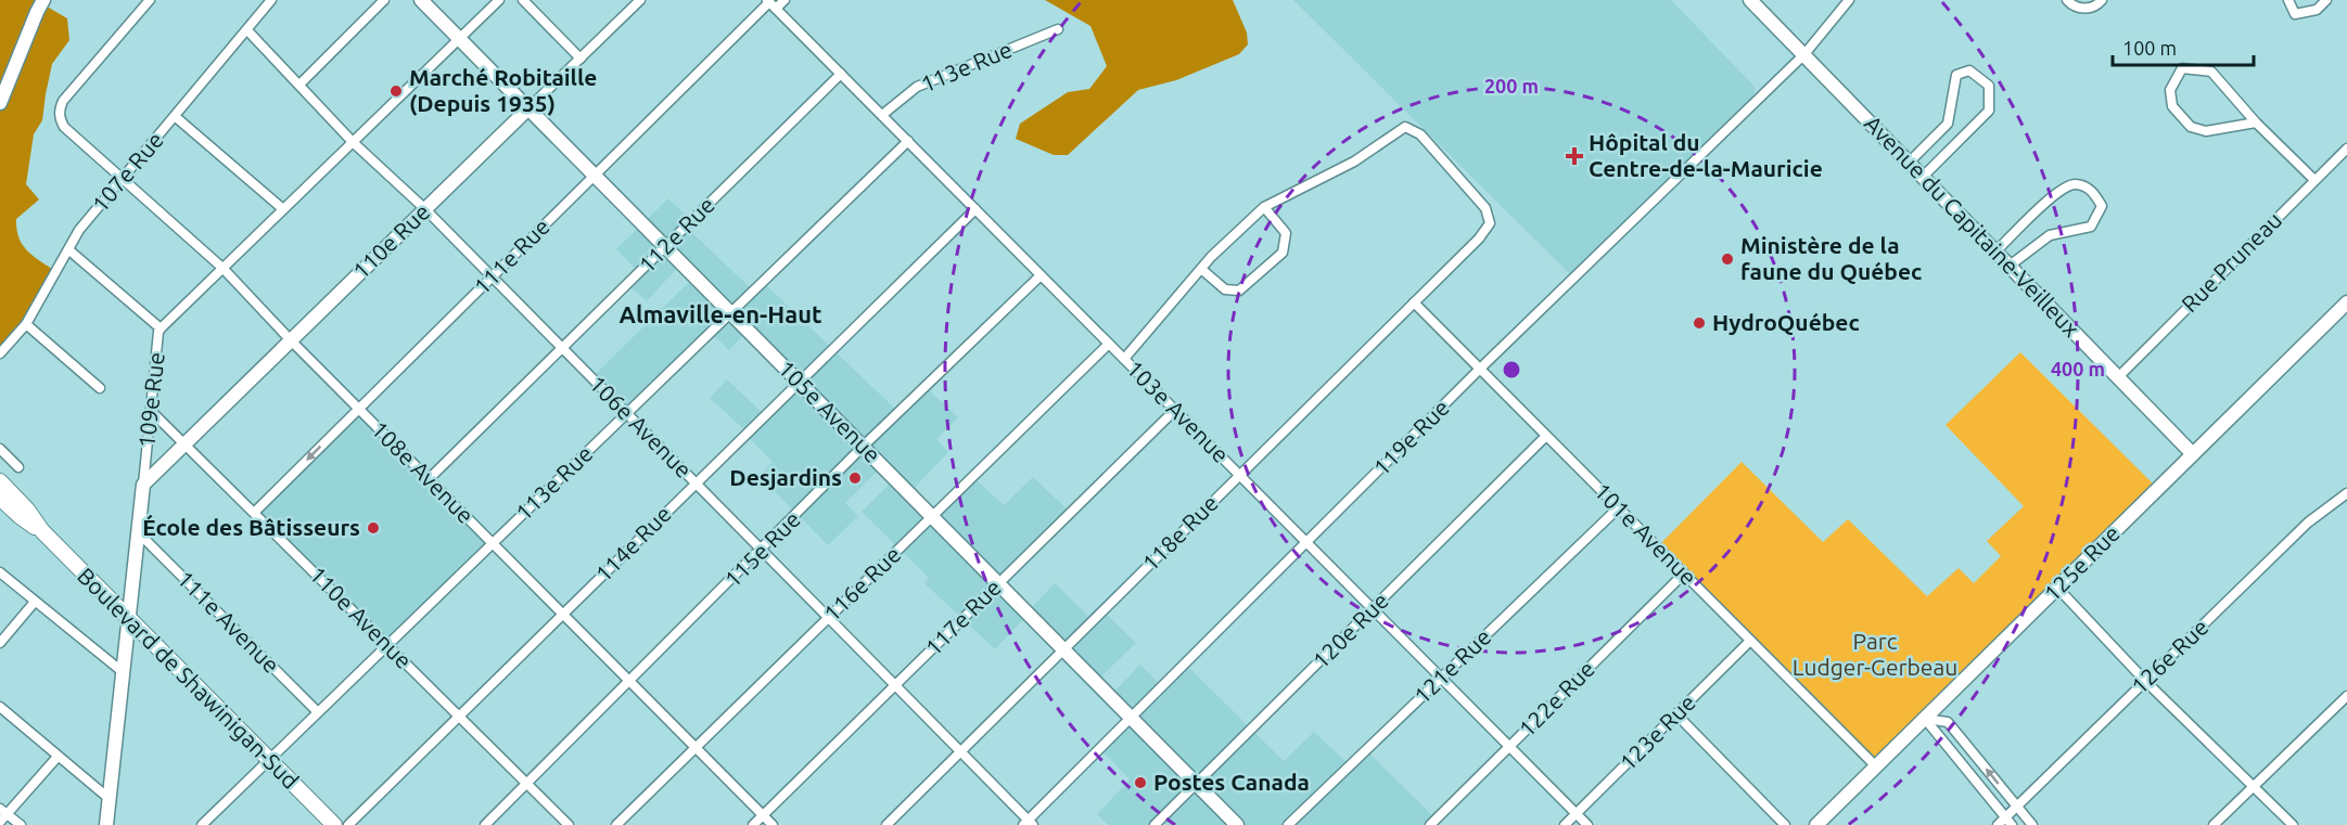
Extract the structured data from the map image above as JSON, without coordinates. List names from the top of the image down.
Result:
{
  "streets": {
    "main road": ["Boulevard de Shawinigan-Sud"],
    "street": [
      "113e Rue",
      "107e Rue",
      "Avenue du Capitaine-Veilleux",
      "112e Rue",
      "110e Rue",
      "111e Rue",
      "Rue Pruneau",
      "109e Rue",
      "105e Avenue",
      "103e Avenue",
      "106e Avenue",
      "119e Rue",
      "108e Avenue",
      "118e Rue",
      "101e Avenue",
      "114e Rue",
      "115e Rue",
      "125e Rue",
      "116e Rue",
      "110e Avenue",
      "117e Rue",
      "111e Avenue",
      "120e Rue",
      "126e Rue",
      "121e Rue",
      "122e Rue",
      "123e Rue"
    ]
  },
  "crossings": [
    ["113e Rue", "105e Avenue"],
    ["113e Rue", "103e Avenue"],
    ["113e Rue", "106e Avenue"],
    ["113e Rue", "108e Avenue"],
    ["113e Rue", "110e Avenue"],
    ["113e Rue", "111e Avenue"],
    ["113e Rue", "Boulevard de Shawinigan-Sud"],
    ["107e Rue", "106e Avenue"],
    ["107e Rue", "108e Avenue"],
    ["Avenue du Capitaine-Veilleux", "Rue Pruneau"],
    ["Avenue du Capitaine-Veilleux", "119e Rue"],
    ["Avenue du Capitaine-Veilleux", "125e Rue"],
    ["112e Rue", "105e Avenue"],
    ["112e Rue", "103e Avenue"],
    ["112e Rue", "106e Avenue"],
    ["112e Rue", "108e Avenue"],
    ["110e Rue", "109e Rue"],
    ["110e Rue", "105e Avenue"],
    ["110e Rue", "106e Avenue"],
    ["110e Rue", "108e Avenue"],
    ["110e Rue", "110e Avenue"],
    ["111e Rue", "105e Avenue"],
    ["111e Rue", "103e Avenue"],
    ["111e Rue", "106e Avenue"],
    ["111e Rue", "108e Avenue"],
    ["111e Rue", "110e Avenue"],
    ["109e Rue", "105e Avenue"],
    ["109e Rue", "106e Avenue"],
    ["109e Rue", "108e Avenue"],
    ["109e Rue", "110e Avenue"],
    ["109e Rue", "111e Avenue"],
    ["109e Rue", "Boulevard de Shawinigan-Sud"],
    ["105e Avenue", "119e Rue"],
    ["105e Avenue", "118e Rue"],
    ["105e Avenue", "114e Rue"],
    ["105e Avenue", "115e Rue"],
    ["105e Avenue", "116e Rue"],
    ["105e Avenue", "117e Rue"],
    ["105e Avenue", "120e Rue"],
    ["103e Avenue", "119e Rue"],
    ["103e Avenue", "118e Rue"],
    ["103e Avenue", "114e Rue"],
    ["103e Avenue", "115e Rue"],
    ["103e Avenue", "116e Rue"],
    ["103e Avenue", "117e Rue"],
    ["103e Avenue", "120e Rue"],
    ["103e Avenue", "121e Rue"],
    ["103e Avenue", "122e Rue"],
    ["103e Avenue", "123e Rue"],
    ["106e Avenue", "119e Rue"],
    ["106e Avenue", "118e Rue"],
    ["106e Avenue", "114e Rue"],
    ["106e Avenue", "115e Rue"],
    ["106e Avenue", "116e Rue"],
    ["106e Avenue", "117e Rue"],
    ["119e Rue", "101e Avenue"],
    ["108e Avenue", "114e Rue"],
    ["108e Avenue", "115e Rue"],
    ["108e Avenue", "116e Rue"],
    ["108e Avenue", "117e Rue"],
    ["118e Rue", "101e Avenue"],
    ["101e Avenue", "125e Rue"],
    ["101e Avenue", "120e Rue"],
    ["101e Avenue", "121e Rue"],
    ["101e Avenue", "122e Rue"],
    ["101e Avenue", "123e Rue"],
    ["114e Rue", "110e Avenue"],
    ["115e Rue", "110e Avenue"]
  ],
  "districts": ["Almaville-en-Haut"],
  "parks": ["Parc Ludger-Gerbeau"],
  "places": {
    "other": [
      "Marché Robitaille (Depuis 1935)",
      "Ministère de la faune du Québec",
      "HydroQuébec",
      "Desjardins",
      "École des Bâtisseurs",
      "Postes Canada"
    ],
    "health": ["Hôpital du Centre-de-la-Mauricie"]
  },
  "scale_bar": "100 m",
  "rings": ["200 m", "400 m"]
}
